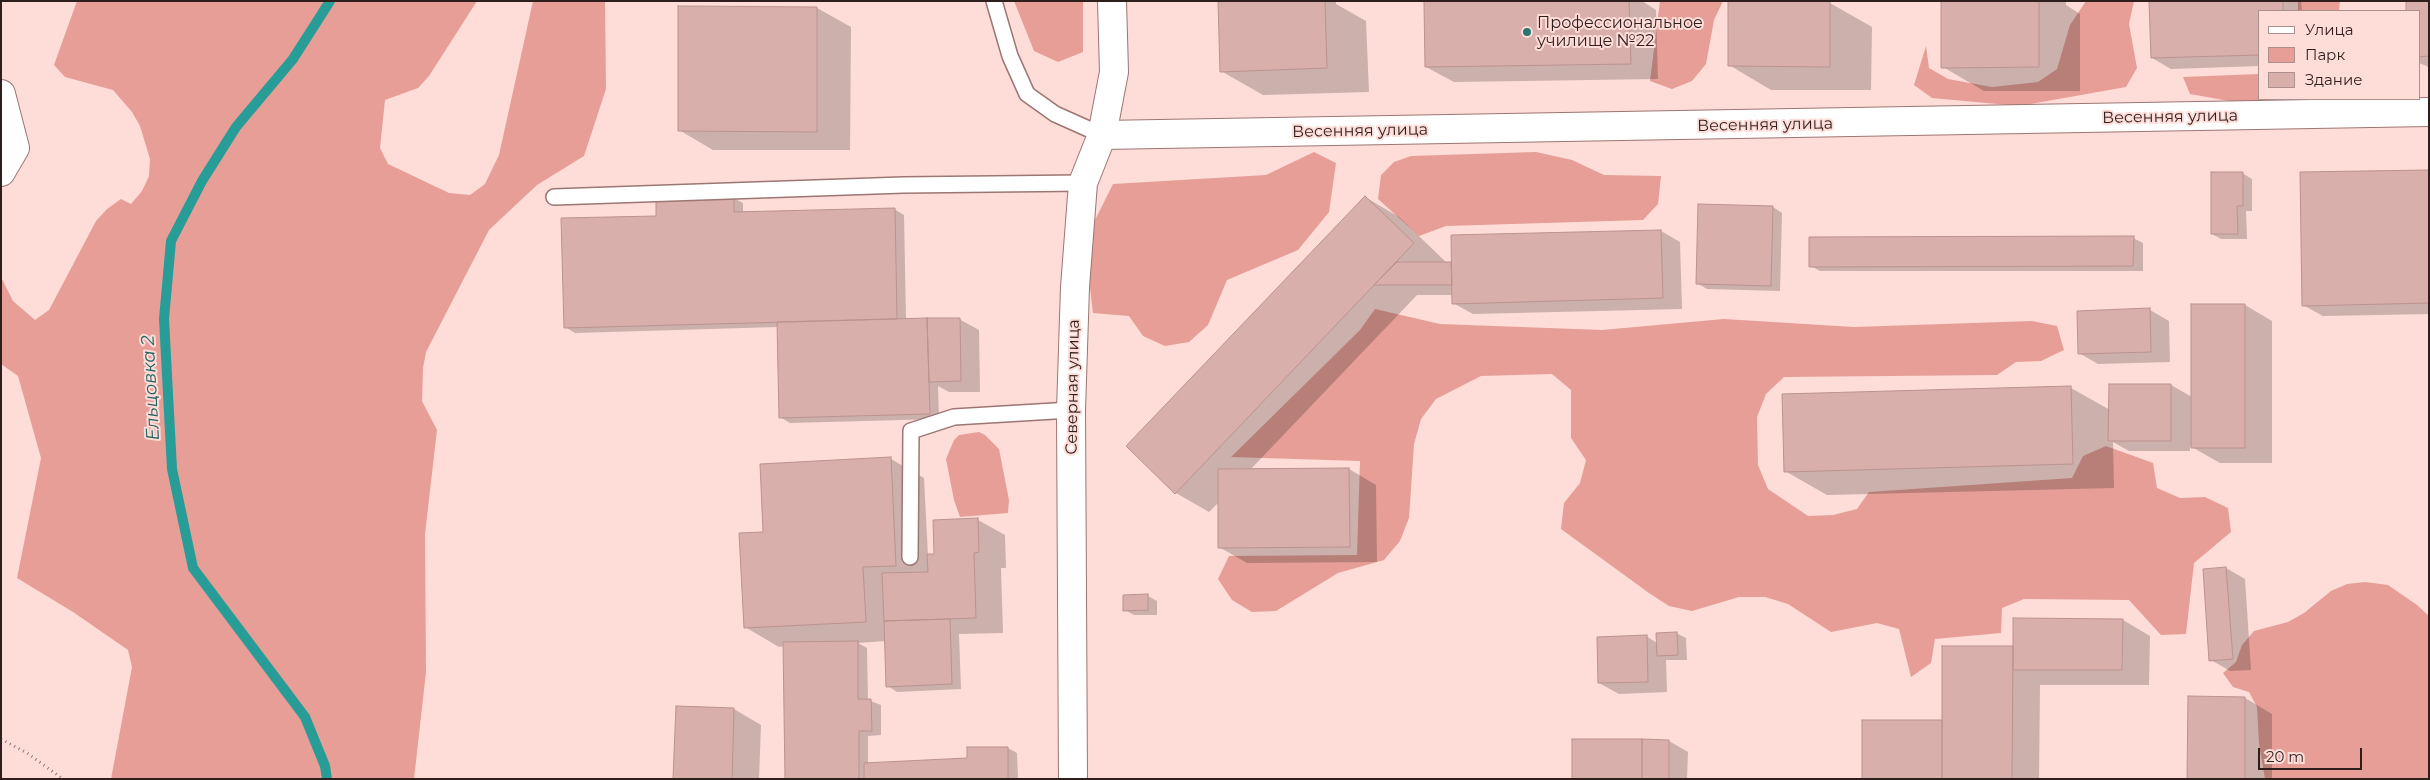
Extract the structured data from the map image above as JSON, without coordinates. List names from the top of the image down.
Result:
{
  "streets": {
    "street": ["Весенняя улица", "Северная улица"]
  },
  "crossings": [
    ["Весенняя улица", "Северная улица"]
  ],
  "water": ["Ельцовка 2"],
  "places": ["Профессиональное училище №22"],
  "legend": ["Улица", "Парк", "Здание"],
  "scale_bar": "20 m"
}
